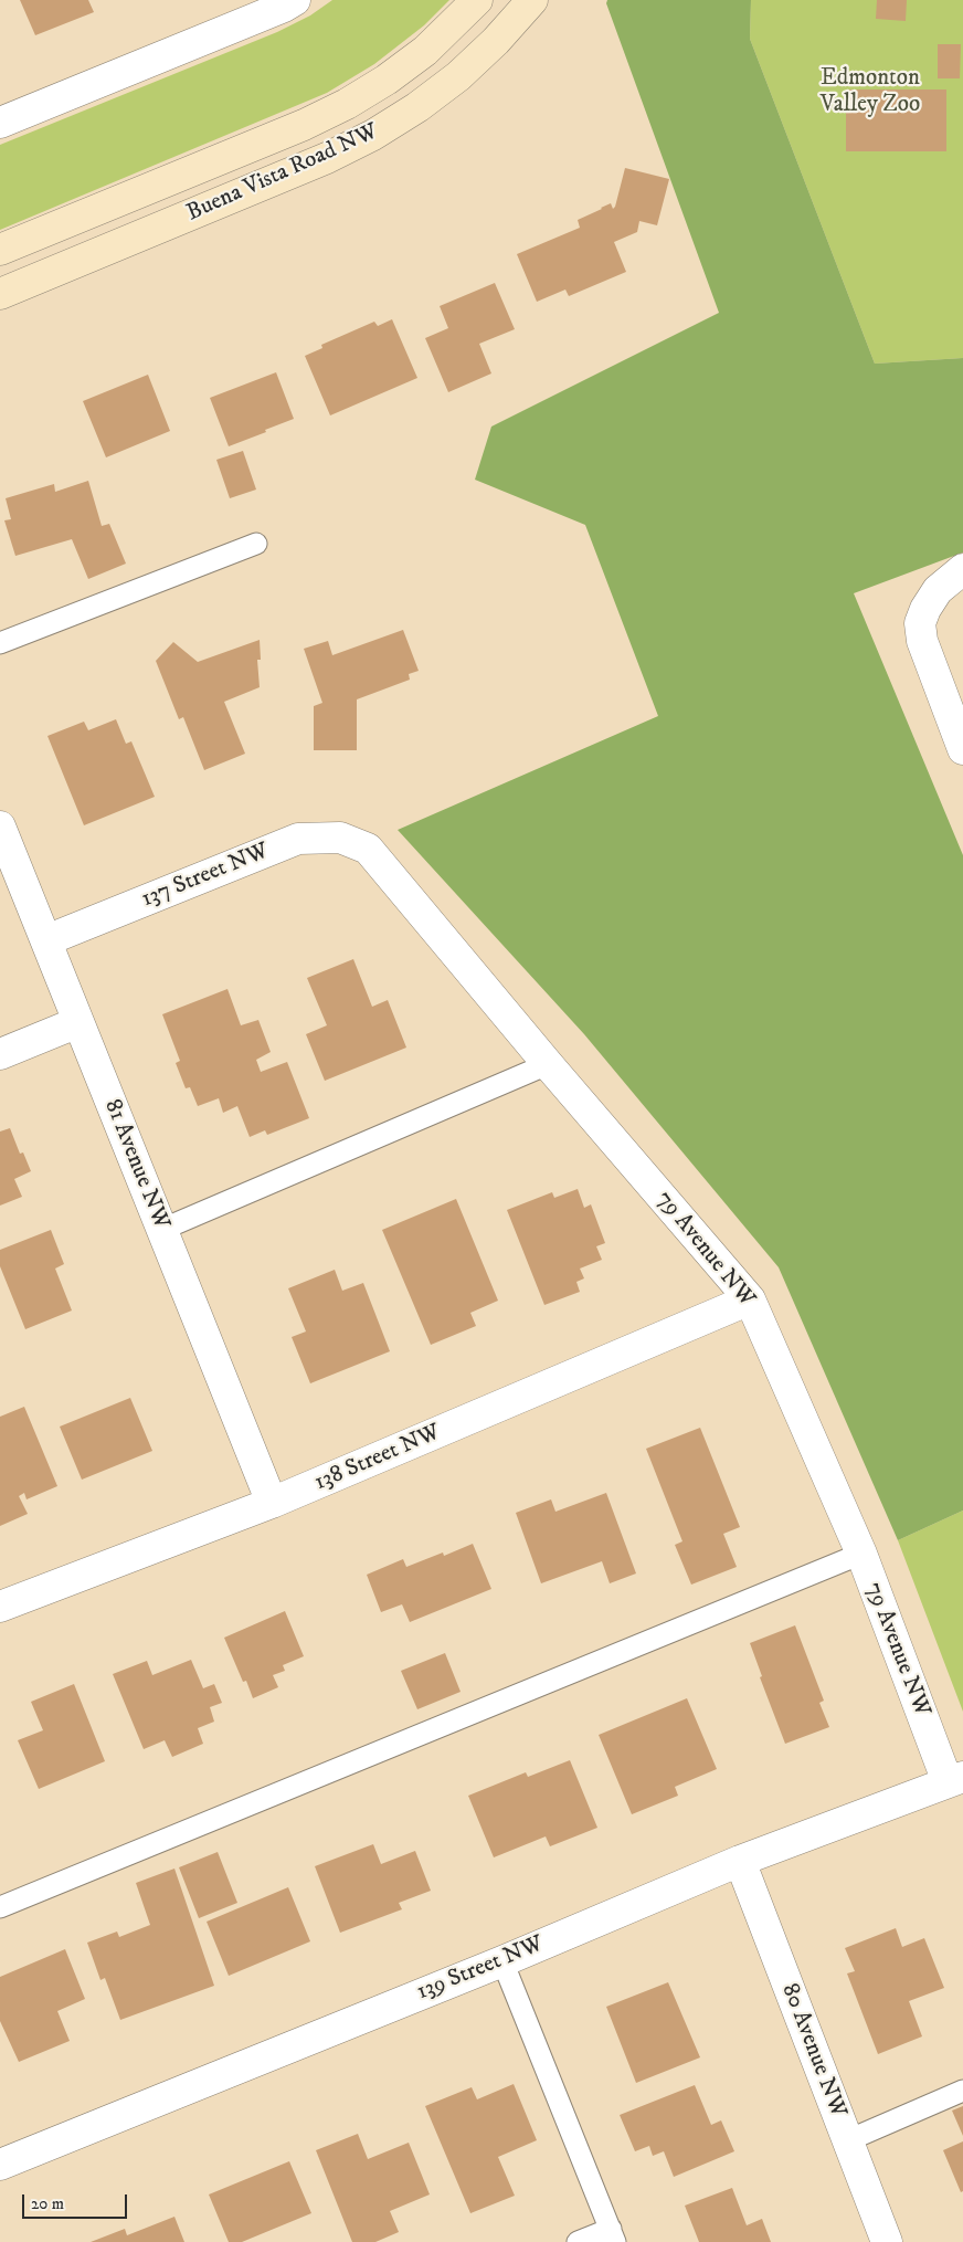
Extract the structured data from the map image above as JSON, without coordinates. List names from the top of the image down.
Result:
{
  "streets": {
    "street": [
      "Buena Vista Road NW",
      "137 Street NW",
      "81 Avenue NW",
      "79 Avenue NW",
      "138 Street NW",
      "139 Street NW",
      "80 Avenue NW"
    ]
  },
  "crossings": [
    ["137 Street NW", "81 Avenue NW"],
    ["137 Street NW", "79 Avenue NW"],
    ["81 Avenue NW", "138 Street NW"],
    ["79 Avenue NW", "138 Street NW"],
    ["79 Avenue NW", "139 Street NW"],
    ["139 Street NW", "80 Avenue NW"]
  ],
  "parks": ["Edmonton Valley Zoo"],
  "scale_bar": "20 m"
}
